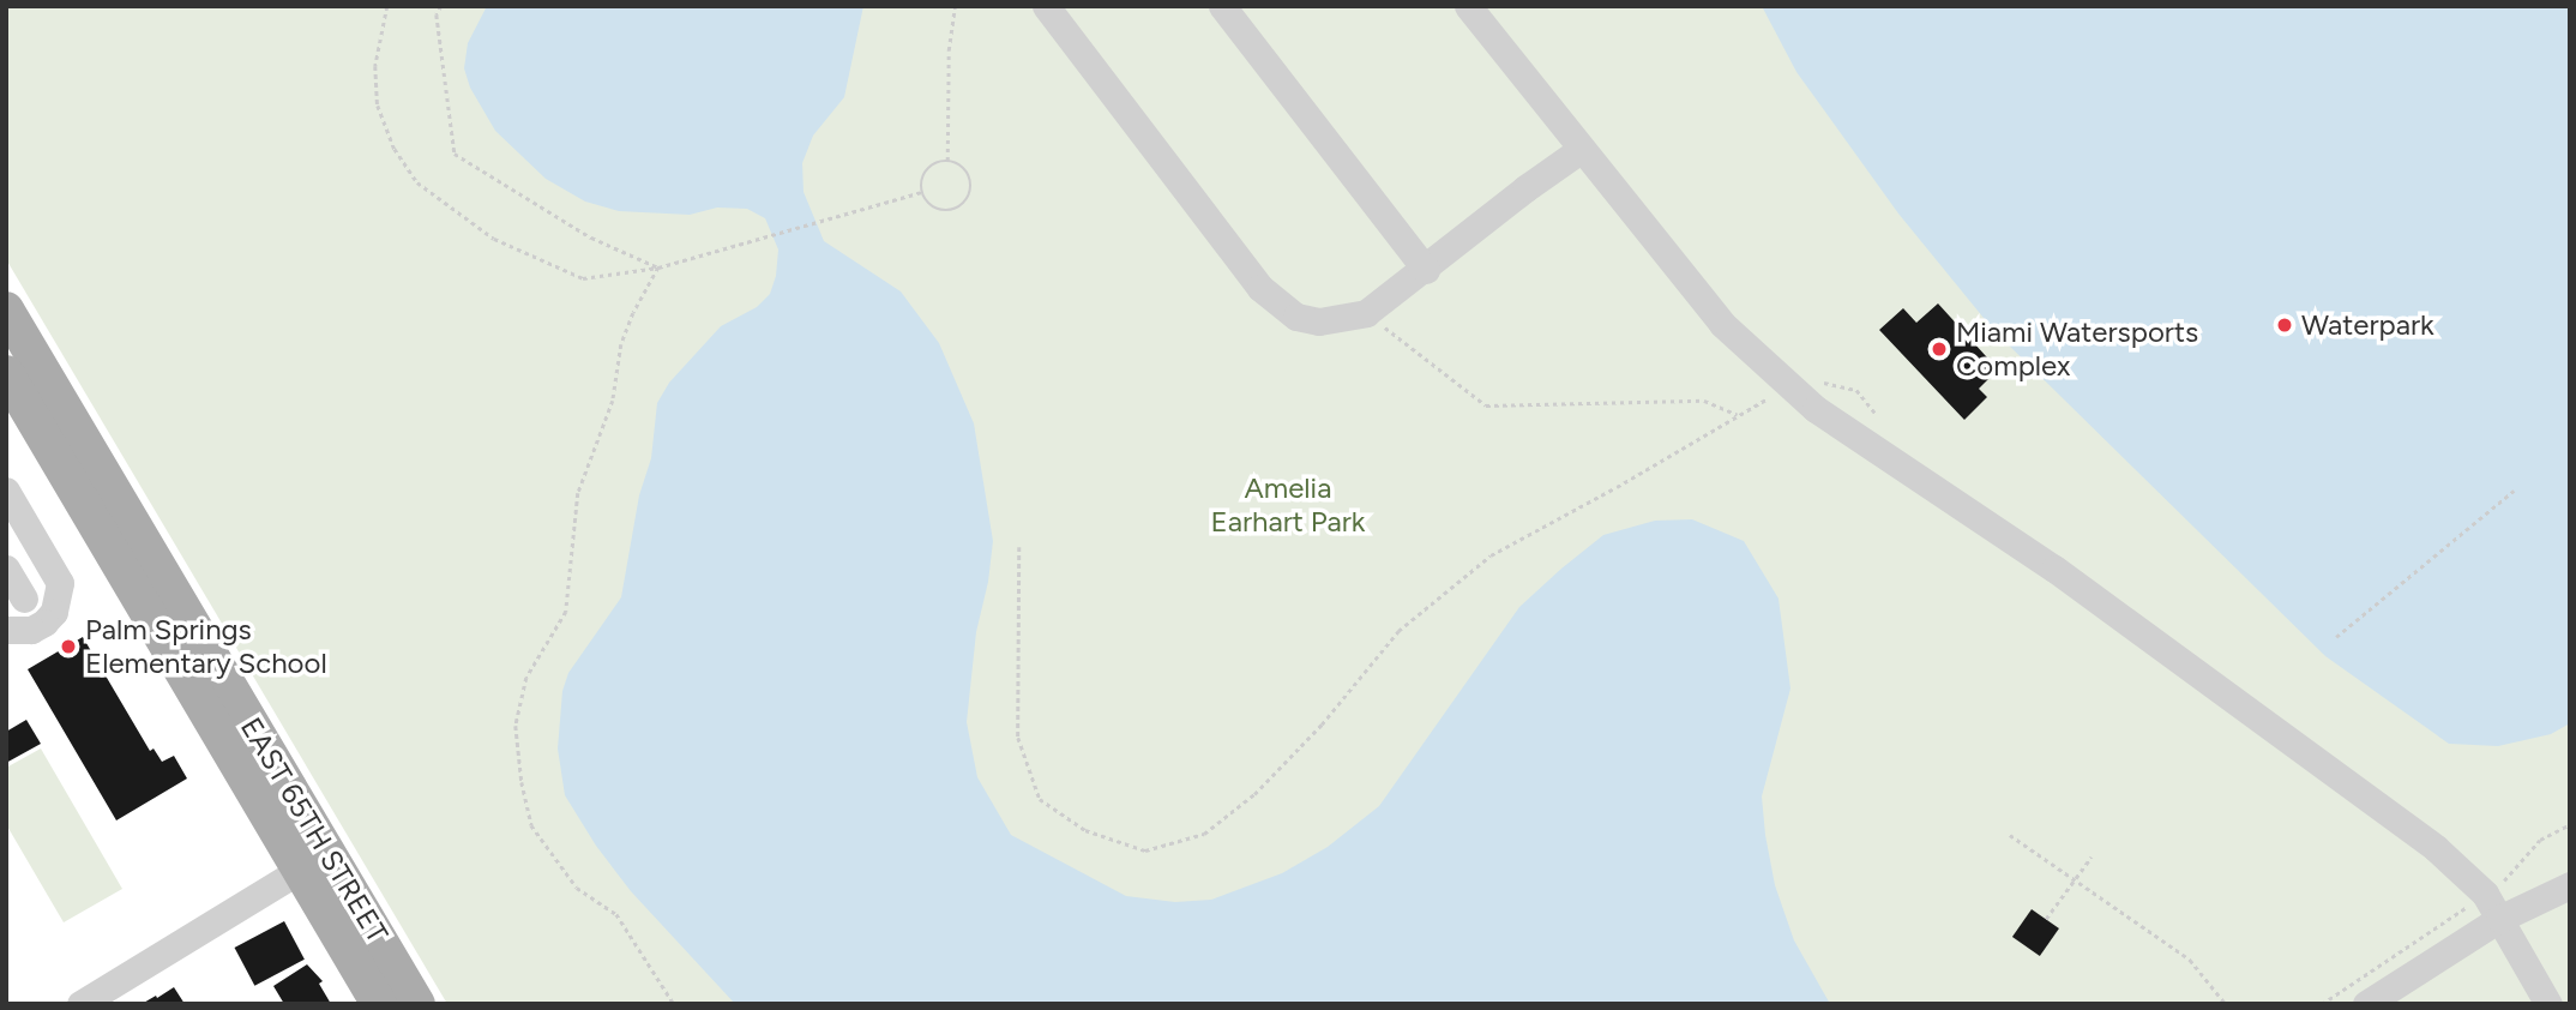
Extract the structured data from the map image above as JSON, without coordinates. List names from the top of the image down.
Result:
{
  "streets": {
    "main road": ["EAST 65TH STREET"]
  },
  "parks": ["Amelia Earhart Park"],
  "places": ["Waterpark", "Miami Watersports Complex", "Palm Springs Elementary School"]
}
